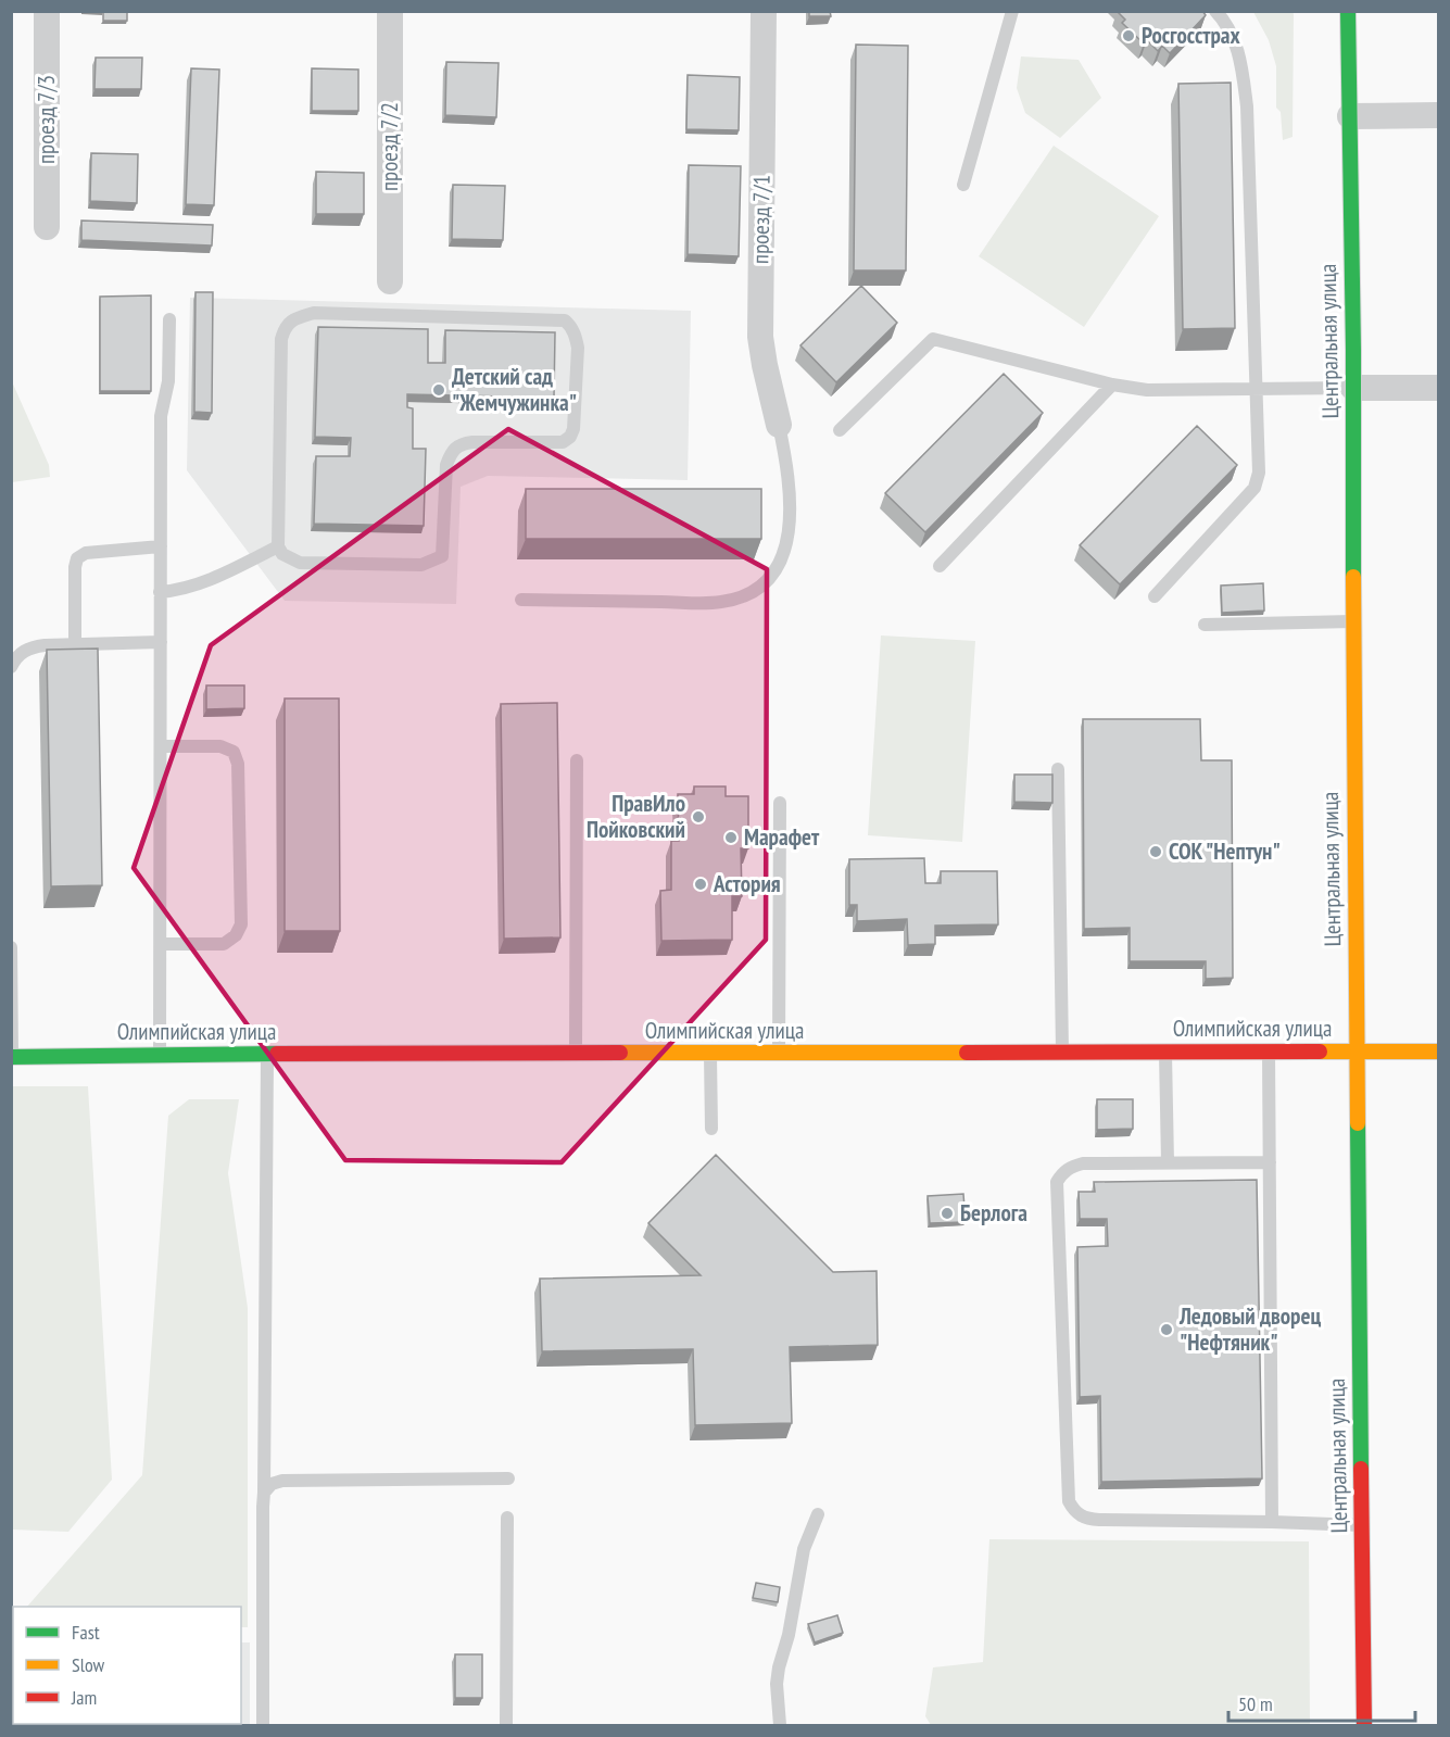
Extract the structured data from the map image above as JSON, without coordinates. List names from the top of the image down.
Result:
{
  "streets": {
    "street": [
      "проезд 7/3",
      "проезд 7/2",
      "проезд 7/1",
      "Центральная улица",
      "Олимпийская улица"
    ]
  },
  "crossings": [
    ["Центральная улица", "Олимпийская улица"]
  ],
  "places": [
    "Росгосстрах",
    "Детский сад \"Жемчужинка\"",
    "ПравИло Пойковский",
    "Марафет",
    "СОК \"Нептун\"",
    "Астория",
    "Берлога",
    "Ледовый дворец \"Нефтяник\""
  ],
  "legend": ["Fast", "Slow", "Jam"],
  "scale_bar": "50 m"
}
